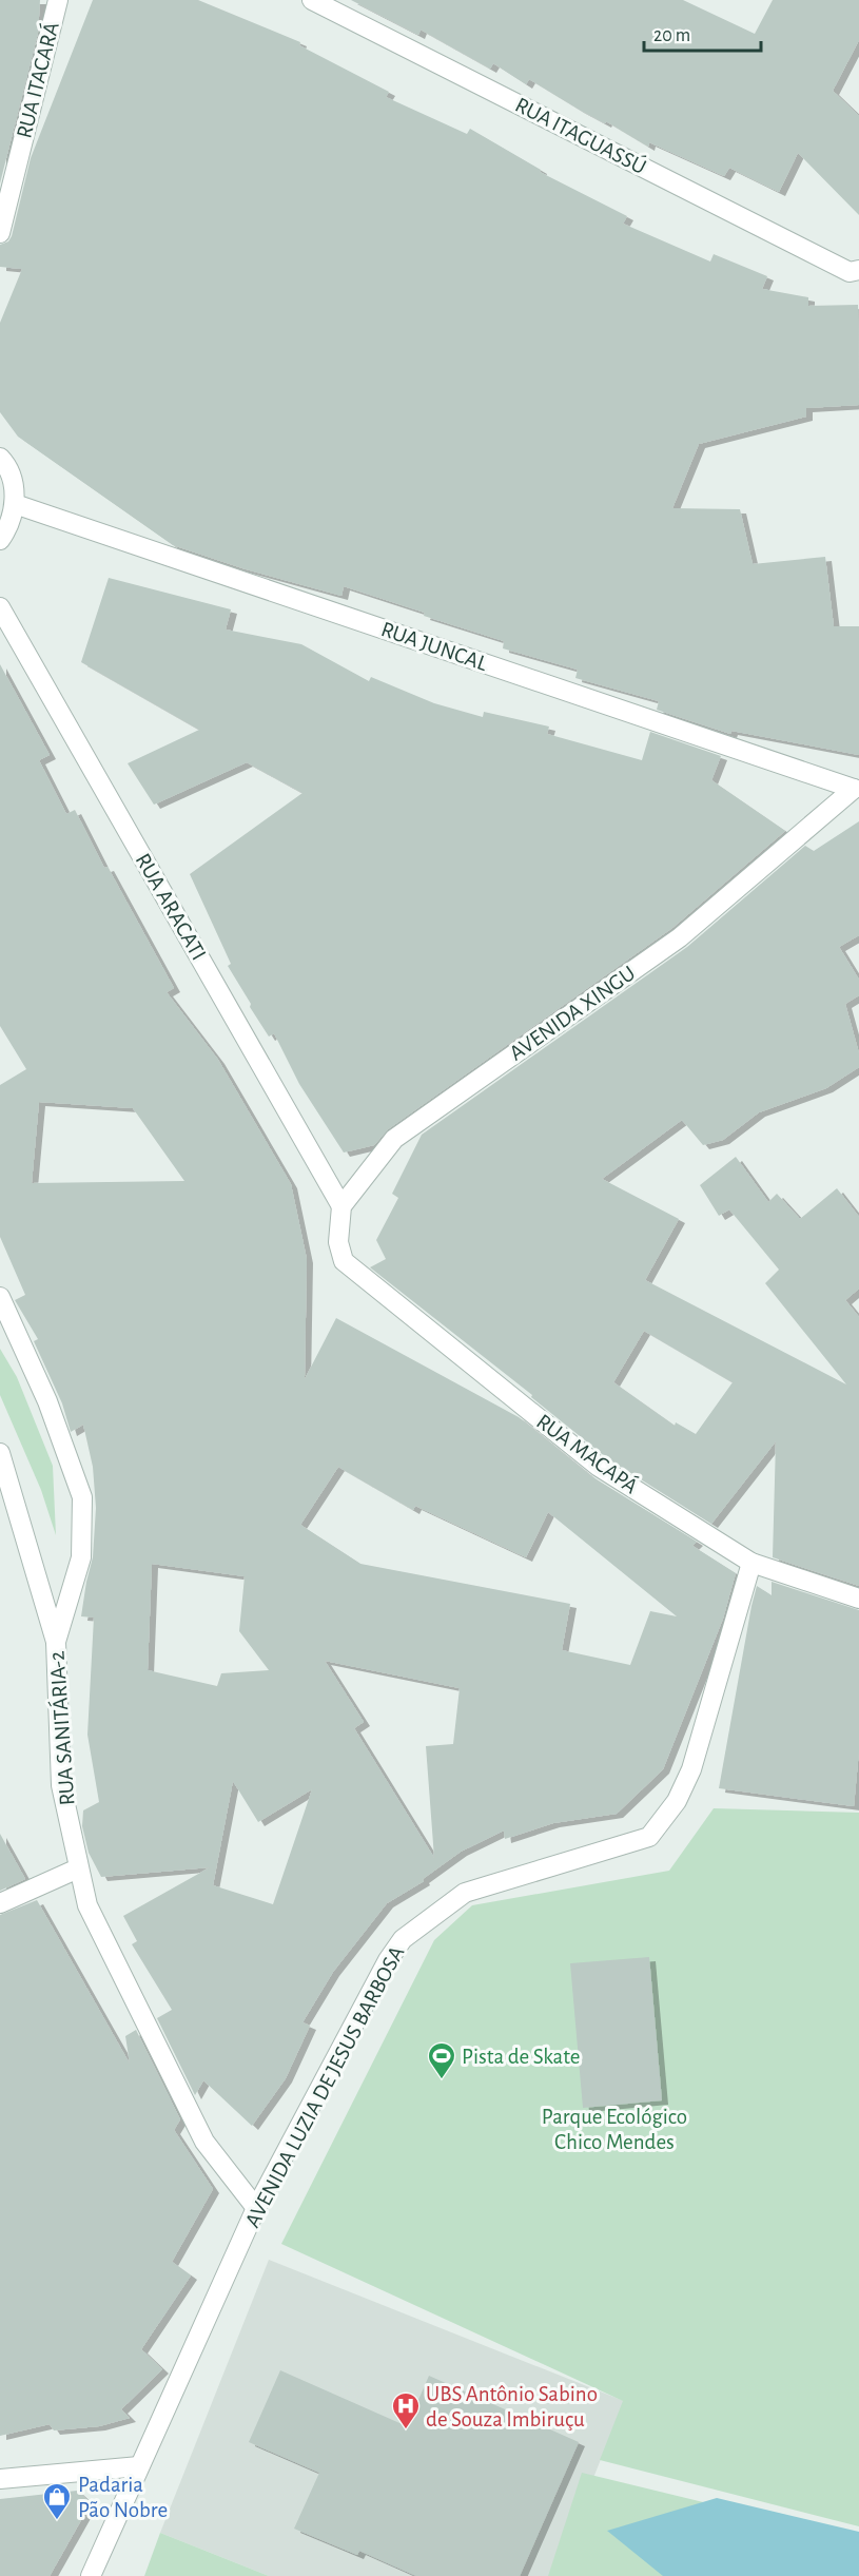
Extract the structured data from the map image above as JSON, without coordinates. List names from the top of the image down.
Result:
{
  "streets": {
    "street": [
      "RUA ITACARÁ",
      "RUA ITAGUASSÚ",
      "RUA JUNCAL",
      "RUA ARACATI",
      "AVENIDA XINGU",
      "RUA MACAPÁ",
      "RUA SANITÁRIA-2",
      "AVENIDA LUZIA DE JESUS BARBOSA"
    ]
  },
  "crossings": [
    ["RUA JUNCAL", "AVENIDA XINGU"],
    ["RUA ARACATI", "AVENIDA XINGU"],
    ["RUA ARACATI", "RUA MACAPÁ"],
    ["AVENIDA XINGU", "RUA MACAPÁ"],
    ["RUA MACAPÁ", "AVENIDA LUZIA DE JESUS BARBOSA"],
    ["RUA SANITÁRIA-2", "AVENIDA LUZIA DE JESUS BARBOSA"]
  ],
  "parks": ["Parque Ecológico Chico Mendes"],
  "places": {
    "sports": ["Pista de Skate"],
    "hospital": ["UBS Antônio Sabino de Souza Imbiruçu"],
    "shop": ["Padaria Pão Nobre"]
  },
  "scale_bar": "20 m"
}
